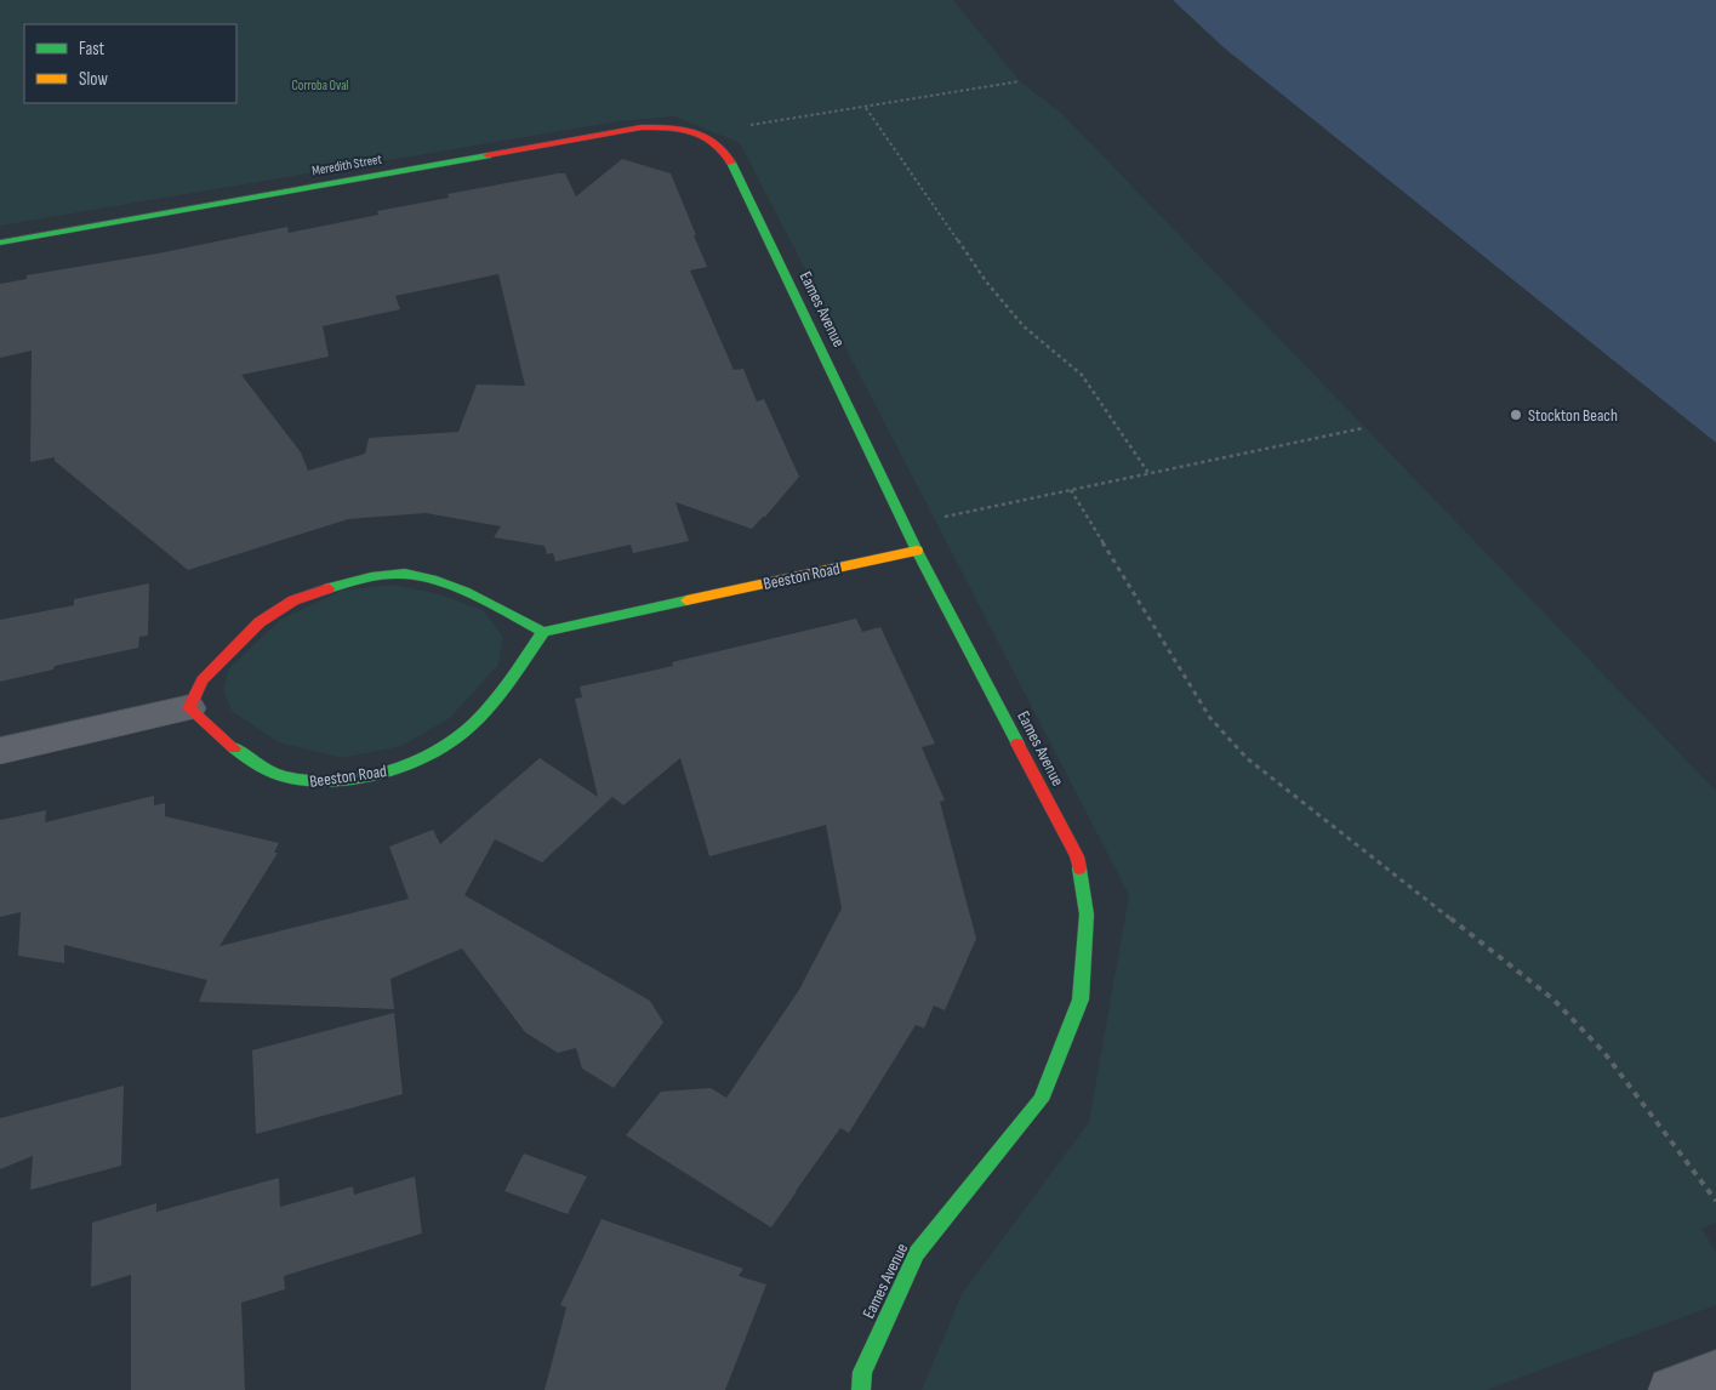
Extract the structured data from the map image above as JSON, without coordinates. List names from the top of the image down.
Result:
{
  "streets": {
    "street": ["Meredith Street", "Eames Avenue", "Beeston Road"]
  },
  "crossings": [
    ["Meredith Street", "Eames Avenue"],
    ["Eames Avenue", "Beeston Road"]
  ],
  "parks": ["Corroba Oval"],
  "places": ["Stockton Beach"],
  "legend": ["Fast", "Slow"]
}
